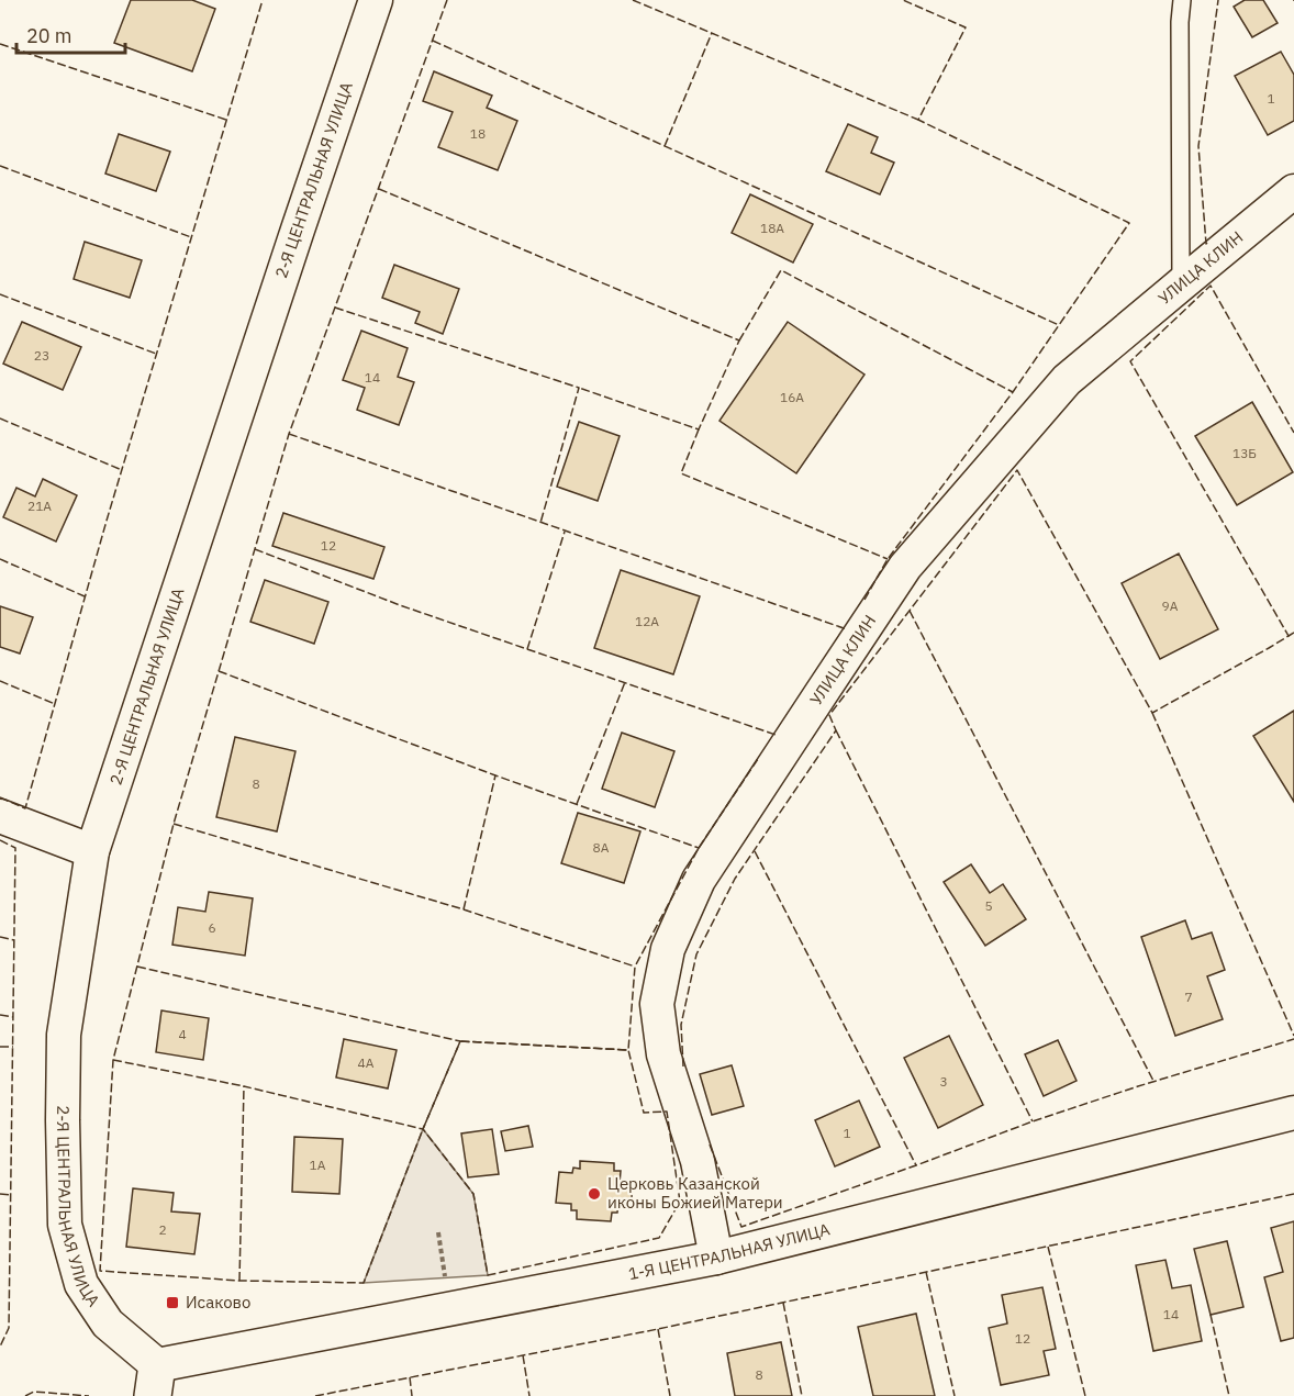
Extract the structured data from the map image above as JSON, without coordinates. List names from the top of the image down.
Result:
{
  "streets": {
    "street": ["2-Я ЦЕНТРАЛЬНАЯ УЛИЦА", "УЛИЦА КЛИН", "1-Я ЦЕНТРАЛЬНАЯ УЛИЦА"]
  },
  "crossings": [
    ["2-Я ЦЕНТРАЛЬНАЯ УЛИЦА", "1-Я ЦЕНТРАЛЬНАЯ УЛИЦА"],
    ["УЛИЦА КЛИН", "1-Я ЦЕНТРАЛЬНАЯ УЛИЦА"]
  ],
  "places": {
    "other": ["Церковь Казанской иконы Божией Матери"],
    "transit": ["Исаково"]
  },
  "house_numbers": [
    "1",
    "18",
    "18А",
    "23",
    "14",
    "16А",
    "13Б",
    "21А",
    "12",
    "9А",
    "12А",
    "8",
    "8А",
    "5",
    "6",
    "7",
    "4",
    "4А",
    "3",
    "1",
    "1А",
    "2",
    "14",
    "12",
    "8"
  ],
  "scale_bar": "20 m"
}
